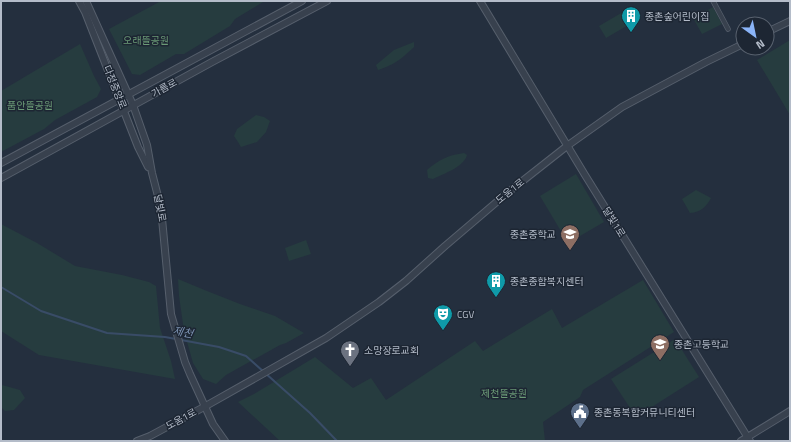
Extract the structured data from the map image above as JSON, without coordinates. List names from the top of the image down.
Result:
{
  "streets": {
    "street": [
      "다정중앙로",
      "가름로",
      "도움1로",
      "달빛로",
      "달빛1로"
    ]
  },
  "crossings": [
    ["다정중앙로", "가름로"],
    ["다정중앙로", "달빛로"],
    ["가름로", "달빛로"],
    ["도움1로", "달빛로"],
    ["도움1로", "달빛1로"]
  ],
  "water": ["제천"],
  "parks": ["오래뜰공원", "품안뜰공원", "제천뜰공원"],
  "places": {
    "building": ["종촌숲어린이집", "종촌종합복지센터"],
    "school or university": ["종촌중학교", "종촌고등학교"],
    "theatre": ["CGV"],
    "church": ["소망장로교회"],
    "public building": ["종촌동복합커뮤니티센터"]
  },
  "north": "bottom right"
}
